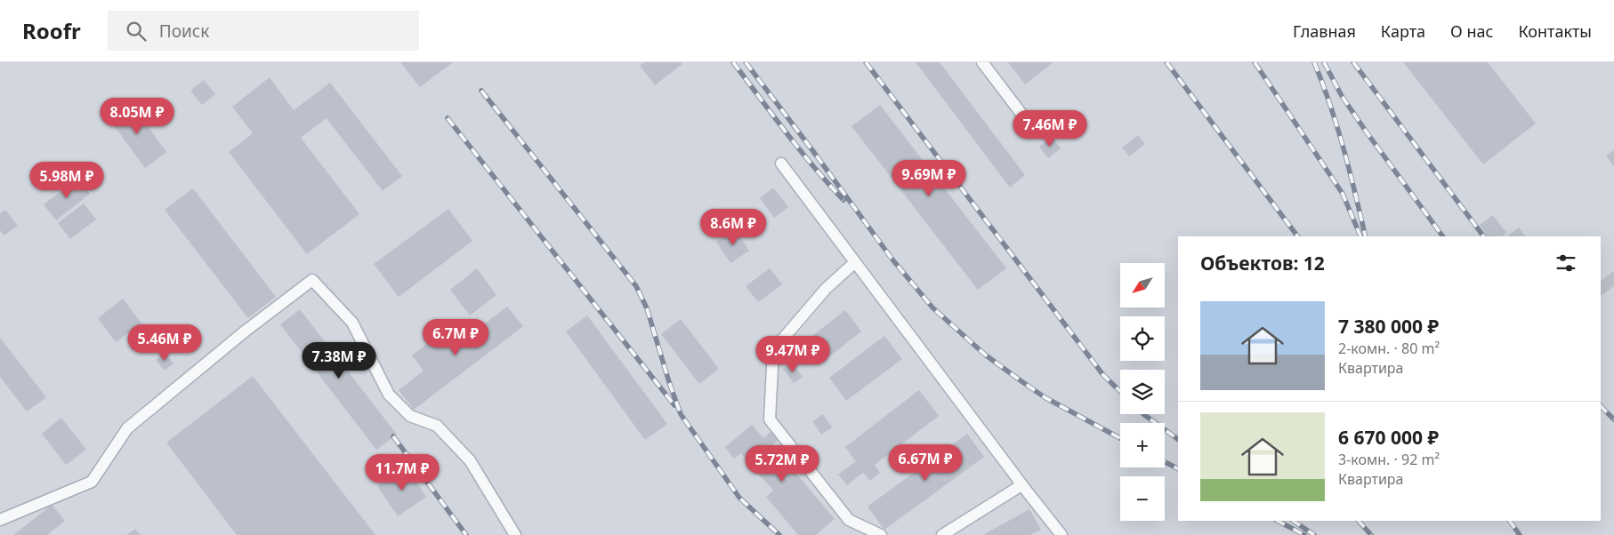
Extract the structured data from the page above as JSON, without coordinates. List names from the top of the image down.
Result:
{
  "north": "bottom left",
  "page": {
    "header": "Roofr",
    "search": "Поиск",
    "nav": [
      "Главная",
      "Карта",
      "О нас",
      "Контакты"
    ],
    "price": [
      "8.05M ₽",
      "7.46M ₽",
      "9.69M ₽",
      "5.98M ₽",
      "8.6M ₽",
      "6.7M ₽",
      "5.46M ₽",
      "9.47M ₽",
      "7.38M ₽",
      "6.67M ₽",
      "5.72M ₽",
      "11.7M ₽"
    ],
    "heading": "Объектов: 12",
    "map_buttons": ["+", "−"],
    "list": [
      {
        "name": "7 380 000 ₽",
        "note": "2-комн. · 80 m² · Квартира"
      },
      {
        "name": "6 670 000 ₽",
        "note": "3-комн. · 92 m² · Квартира"
      }
    ]
  }
}
